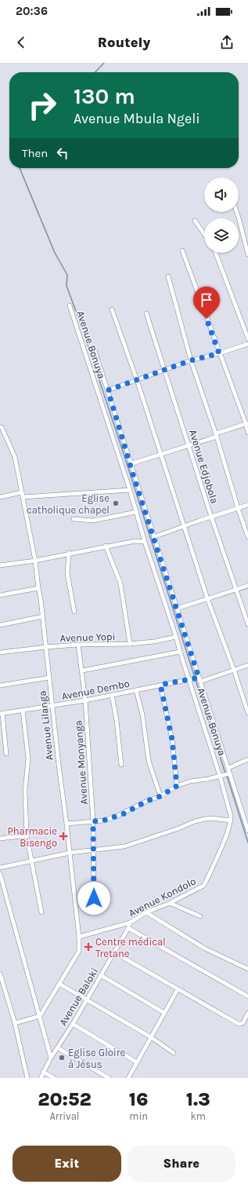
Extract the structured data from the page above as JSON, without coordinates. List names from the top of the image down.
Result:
{
  "streets": {
    "street": [
      "Avenue Bonuya",
      "Avenue Edjobola",
      "Avenue Yopi",
      "Avenue Dembo",
      "Avenue Lilanga",
      "Avenue Monyanga",
      "Avenue Kondolo",
      "Avenue Baloki"
    ]
  },
  "crossings": [
    ["Avenue Bonuya", "Avenue Yopi"],
    ["Avenue Bonuya", "Avenue Dembo"],
    ["Avenue Bonuya", "Avenue Kondolo"],
    ["Avenue Yopi", "Avenue Lilanga"],
    ["Avenue Yopi", "Avenue Monyanga"],
    ["Avenue Dembo", "Avenue Lilanga"],
    ["Avenue Dembo", "Avenue Monyanga"],
    ["Avenue Lilanga", "Avenue Kondolo"],
    ["Avenue Kondolo", "Avenue Baloki"]
  ],
  "places": {
    "other": ["Eglise catholique chapel", "Eglise Gloire à Jésus"],
    "health": ["Pharmacie Bisengo", "Centre médical Tretane"]
  },
  "page": {
    "status": "20:36",
    "header": "Routely",
    "turn": ["130 m", "Avenue Mbula Ngeli"],
    "then": "Then",
    "eta": [
      "20:52",
      "Arrival",
      "16",
      "min",
      "1.3",
      "km"
    ],
    "buttons": ["Exit", "Share"]
  }
}
